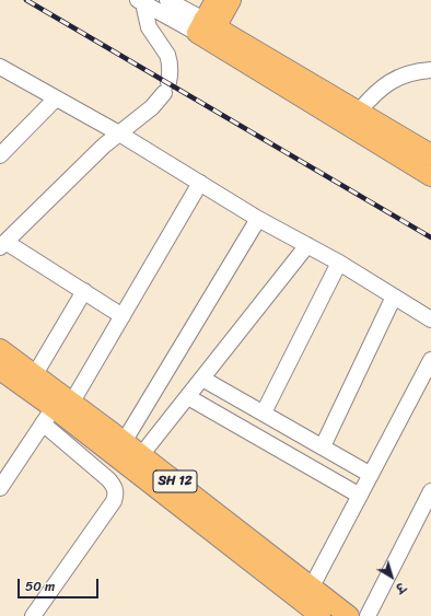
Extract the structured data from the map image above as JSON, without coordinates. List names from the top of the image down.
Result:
{
  "streets": {
    "main road": ["SH 12"]
  },
  "scale_bar": "50 m",
  "north": "bottom right"
}
